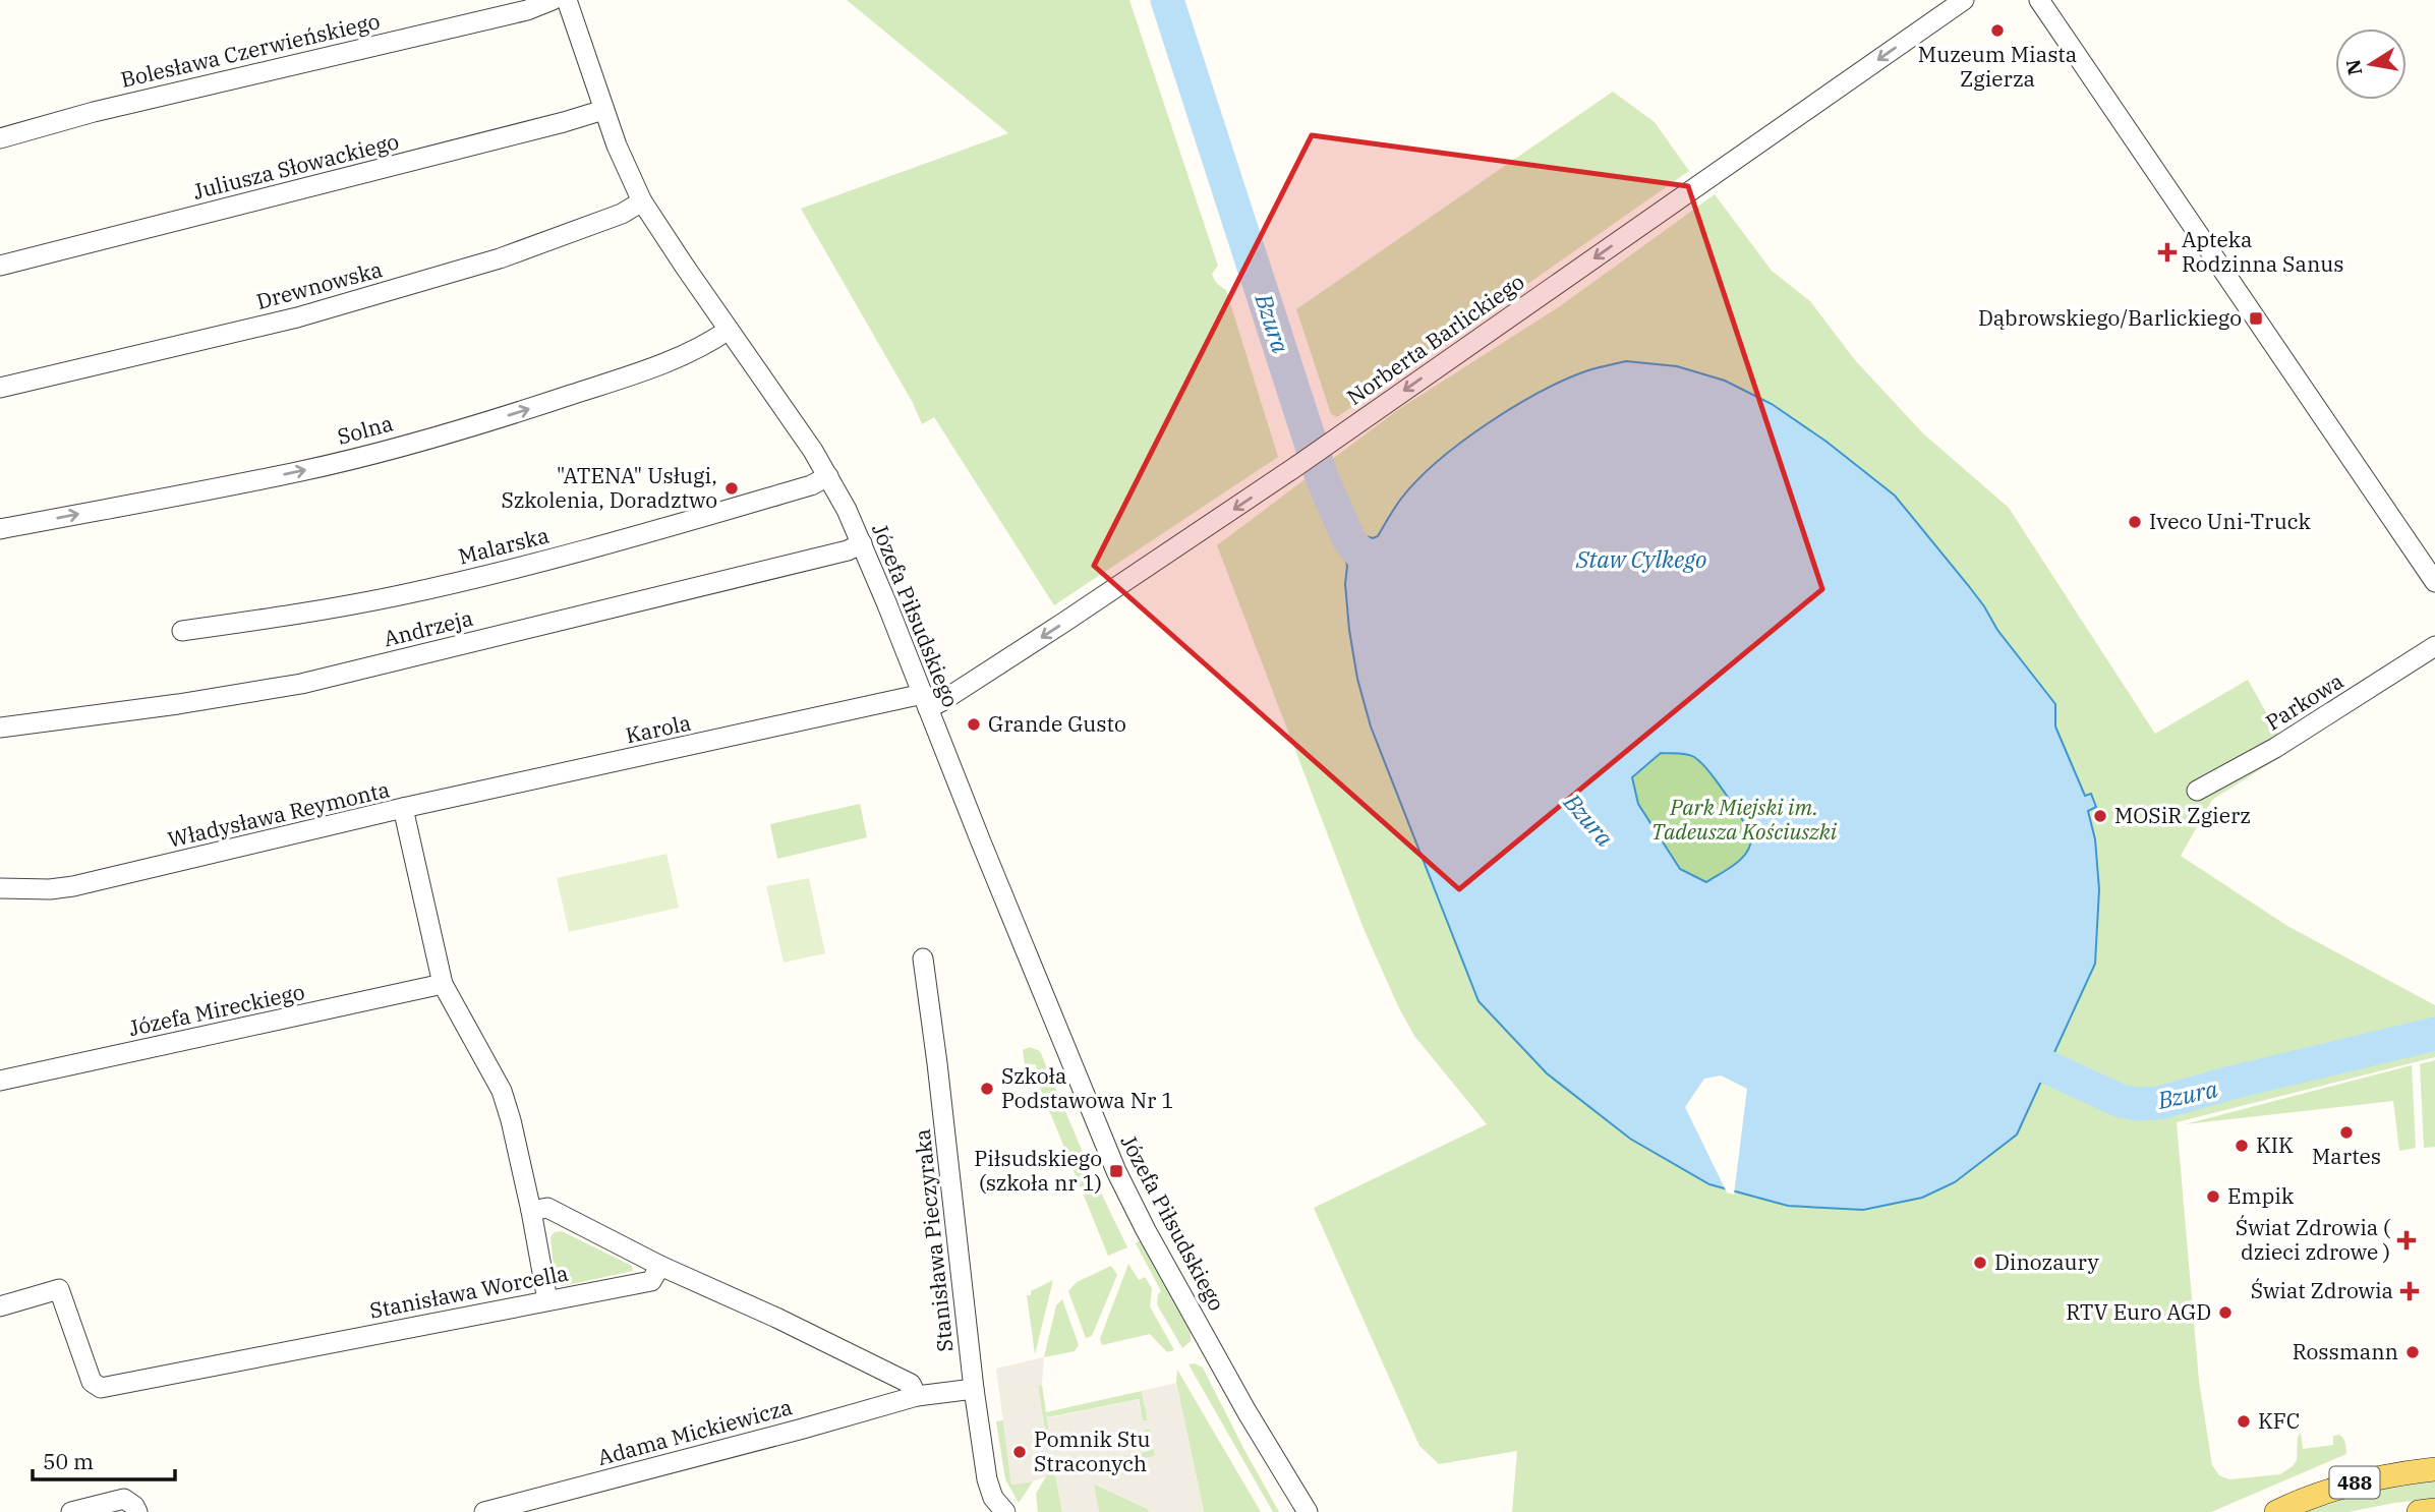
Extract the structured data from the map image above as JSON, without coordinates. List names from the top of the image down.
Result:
{
  "streets": {
    "main road": ["488"],
    "street": [
      "Bolesława Czerwieńskiego",
      "Juliusza Słowackiego",
      "Drewnowska",
      "Norberta Barlickiego",
      "Solna",
      "Malarska",
      "Józefa Piłsudskiego",
      "Andrzeja",
      "Parkowa",
      "Karola",
      "Władysława Reymonta",
      "Józefa Mireckiego",
      "Stanisława Pieczyraka",
      "Stanisława Worcella",
      "Adama Mickiewicza"
    ]
  },
  "crossings": [
    ["Juliusza Słowackiego", "Józefa Piłsudskiego"],
    ["Drewnowska", "Józefa Piłsudskiego"],
    ["Norberta Barlickiego", "Józefa Piłsudskiego"],
    ["Norberta Barlickiego", "Karola"],
    ["Solna", "Józefa Piłsudskiego"],
    ["Malarska", "Józefa Piłsudskiego"],
    ["Józefa Piłsudskiego", "Andrzeja"],
    ["Józefa Piłsudskiego", "Karola"],
    ["Karola", "Władysława Reymonta"],
    ["Władysława Reymonta", "Józefa Mireckiego"],
    ["Władysława Reymonta", "Stanisława Worcella"],
    ["Stanisława Pieczyraka", "Adama Mickiewicza"]
  ],
  "one_way": ["Norberta Barlickiego", "Solna"],
  "water": ["Bzura", "Staw Cylkego"],
  "parks": ["Park Miejski im. Tadeusza Kościuszki"],
  "places": {
    "other": [
      "Muzeum Miasta Zgierza",
      "\"ATENA\" Usługi, Szkolenia, Doradztwo",
      "Iveco Uni-Truck",
      "Grande Gusto",
      "MOSiR Zgierz",
      "Szkoła Podstawowa Nr 1",
      "Martes",
      "KIK",
      "Empik",
      "Dinozaury",
      "RTV Euro AGD",
      "Rossmann",
      "KFC",
      "Pomnik Stu Straconych"
    ],
    "health": ["Apteka Rodzinna Sanus", "Świat Zdrowia ( dzieci zdrowe )", "Świat Zdrowia"],
    "transit": ["Dąbrowskiego/Barlickiego", "Piłsudskiego (szkoła nr 1)"]
  },
  "scale_bar": "50 m",
  "north": "left"
}
